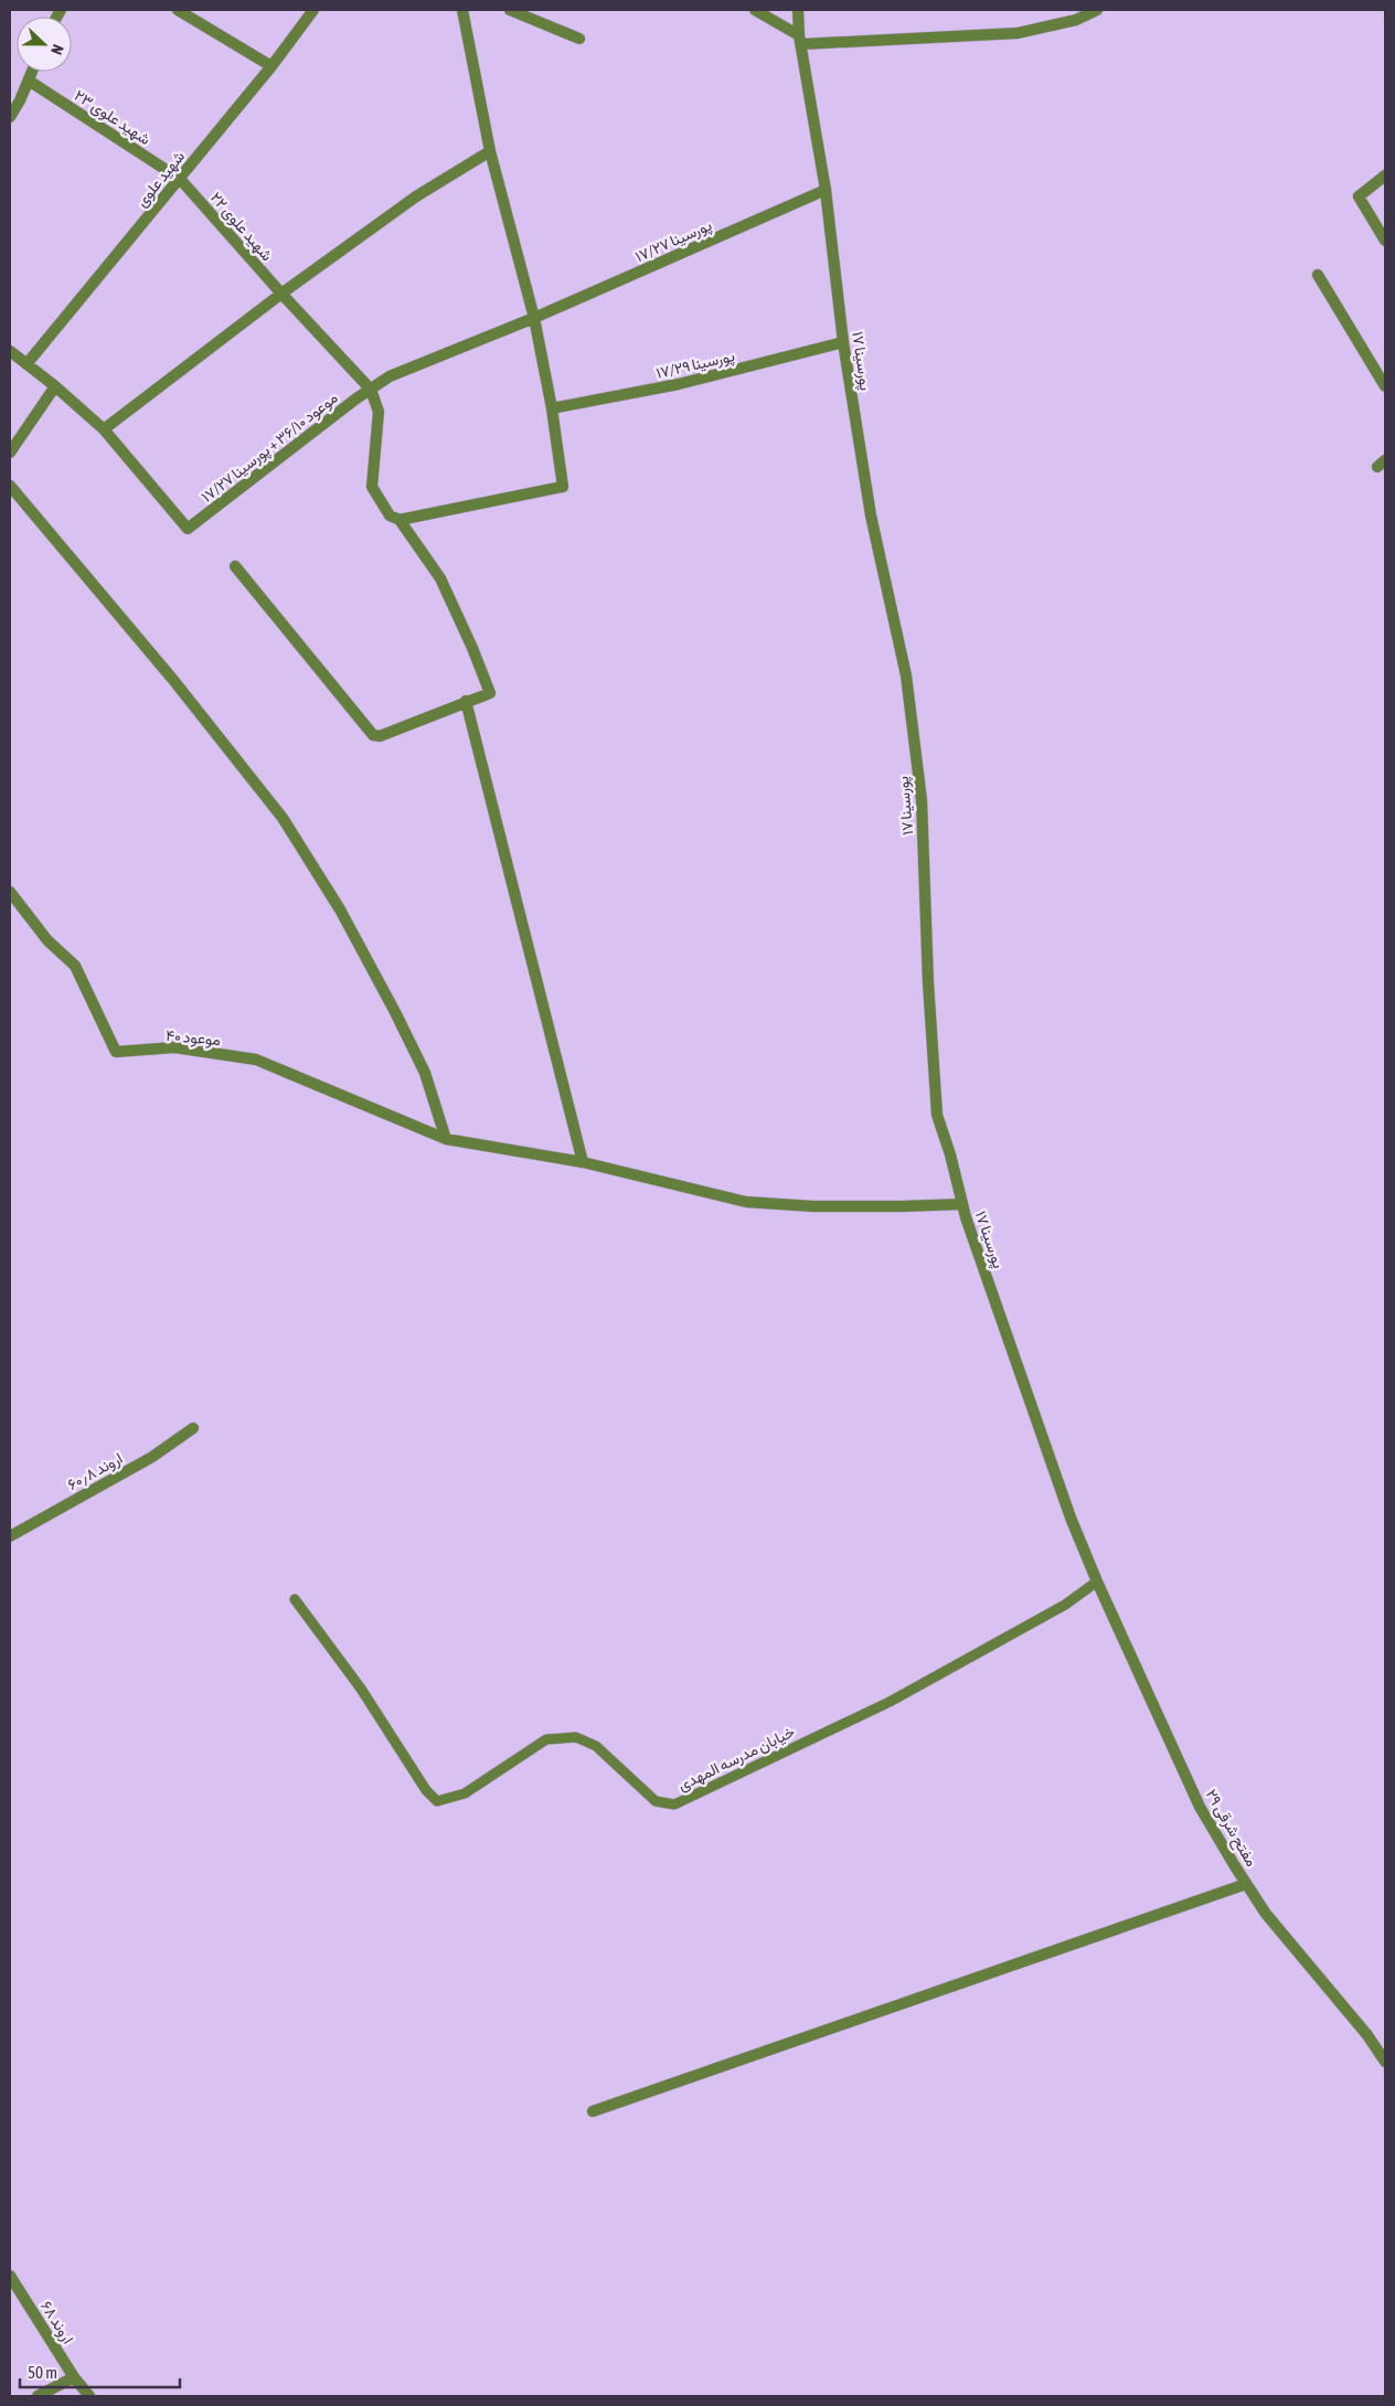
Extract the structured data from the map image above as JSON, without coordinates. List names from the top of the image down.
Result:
{
  "streets": {
    "street": [
      "شهید علوی ۲۳",
      "شهید علوی",
      "شهید علوی ۲۲",
      "پورسینا ۱۷/۲۷",
      "پورسینا ۱۷",
      "پورسینا ۱۷/۲۹",
      "موعود ۳۶/۱۰ + پورسینا ۱۷/۲۷",
      "موعود ۴۰",
      "اروند ۶۰٫۸",
      "مفتح شرقی ۲۹",
      "اروند ۶۸"
    ],
    "lane": ["خیابان مدرسه المهدی"]
  },
  "crossings": [
    ["شهید علوی ۲۳", "شهید علوی"],
    ["شهید علوی ۲۳", "شهید علوی ۲۲"],
    ["شهید علوی", "شهید علوی ۲۲"],
    ["شهید علوی ۲۲", "پورسینا ۱۷/۲۷"],
    ["شهید علوی ۲۲", "موعود ۳۶/۱۰ + پورسینا ۱۷/۲۷"],
    ["پورسینا ۱۷/۲۷", "پورسینا ۱۷"],
    ["پورسینا ۱۷/۲۷", "موعود ۳۶/۱۰ + پورسینا ۱۷/۲۷"],
    ["پورسینا ۱۷", "پورسینا ۱۷/۲۹"],
    ["پورسینا ۱۷", "خیابان مدرسه المهدی"],
    ["پورسینا ۱۷", "مفتح شرقی ۲۹"],
    ["خیابان مدرسه المهدی", "مفتح شرقی ۲۹"]
  ],
  "scale_bar": "50 m",
  "north": "right"
}
